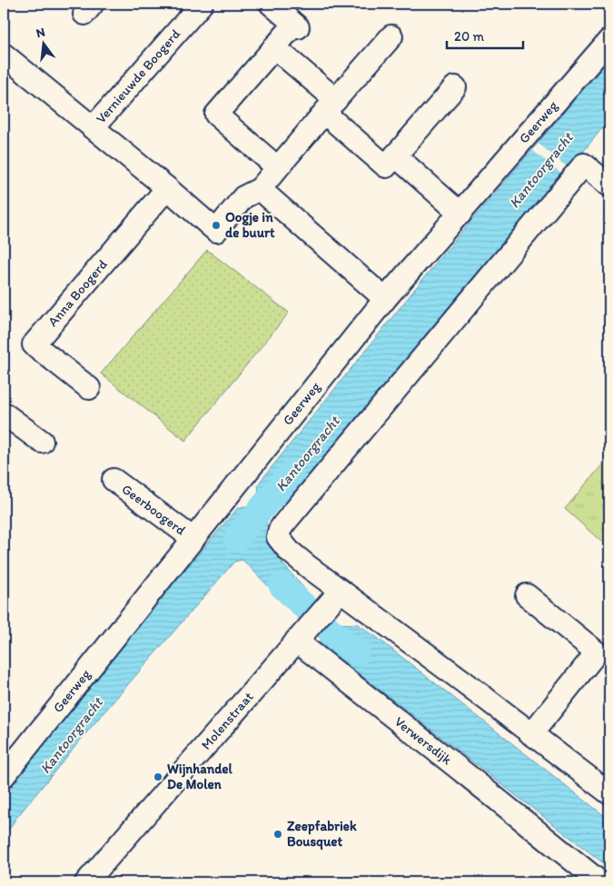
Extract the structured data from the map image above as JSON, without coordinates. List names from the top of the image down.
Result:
{
  "streets": {
    "street": [
      "Vernieuwde Boogerd",
      "Geerweg",
      "Anna Boogerd",
      "Geerboogerd",
      "Molenstraat",
      "Verwersdijk"
    ]
  },
  "crossings": [
    ["Geerweg", "Geerboogerd"],
    ["Molenstraat", "Verwersdijk"]
  ],
  "water": ["Kantoorgracht"],
  "places": ["Oogje in de buurt", "Wijnhandel De Molen", "Zeepfabriek Bousquet"],
  "scale_bar": "20 m",
  "north": "top"
}
